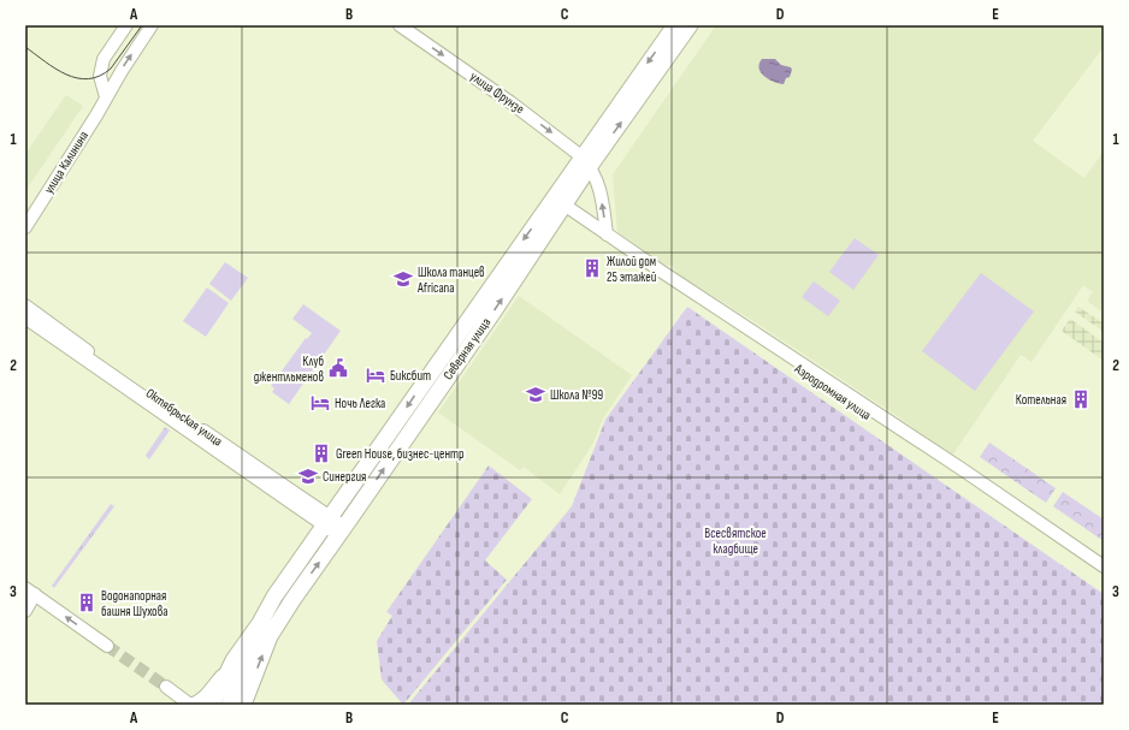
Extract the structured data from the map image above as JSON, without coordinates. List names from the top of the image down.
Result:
{
  "streets": {
    "main road": ["Северная улица", "Октябрьская улица"],
    "street": ["улица Фрунзе", "улица Калинина", "Аэродромная улица"]
  },
  "crossings": [
    ["улица Фрунзе", "Северная улица"],
    ["Северная улица", "Аэродромная улица"],
    ["Северная улица", "Октябрьская улица"]
  ],
  "one_way": ["улица Фрунзе", "улица Калинина"],
  "parks": ["Всесвятское кладбище"],
  "places": {
    "building": [
      "Жилой дом 25 этажей",
      "Котельная",
      "Green House, бизнес-центр",
      "Водонапорная башня Шухова"
    ],
    "school or university": ["Школа танцев Africana", "Школа №99", "Синергия"],
    "public building": ["Клуб джентльменов"],
    "hotel": ["Биксбит", "Ночь Легка"]
  },
  "grid": {
    "columns": [
      "A",
      "B",
      "C",
      "D",
      "E"
    ],
    "rows": ["1", "2", "3"]
  }
}
